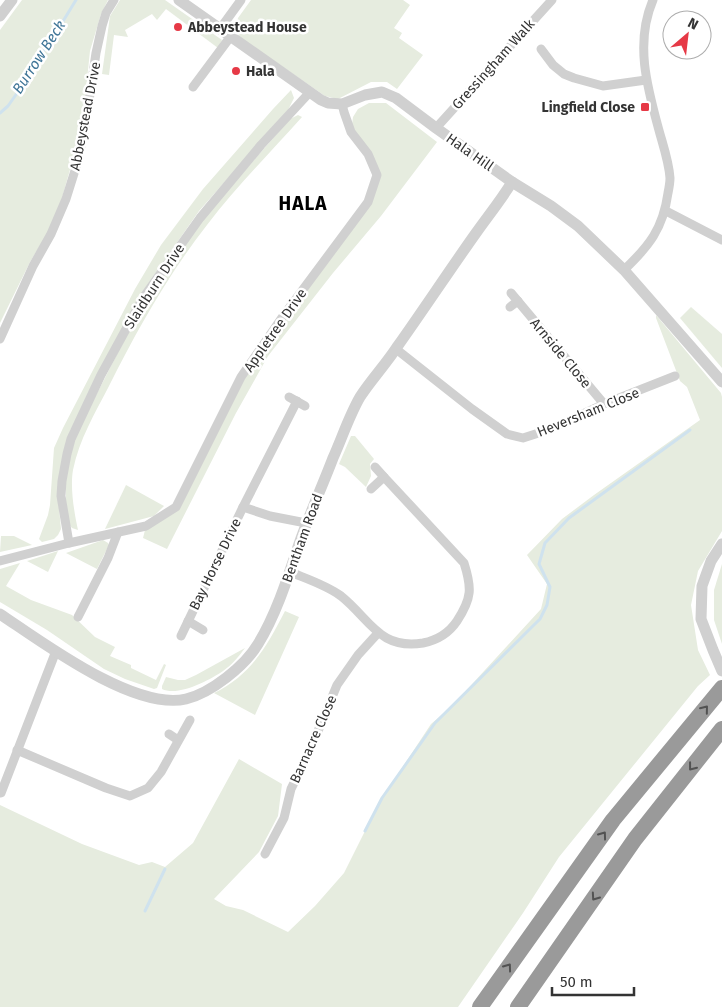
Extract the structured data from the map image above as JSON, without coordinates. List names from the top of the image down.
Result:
{
  "streets": {
    "street": [
      "Gressingham Walk",
      "Abbeystead Drive",
      "Hala Hill",
      "Slaidburn Drive",
      "Appletree Drive",
      "Arnside Close",
      "Heversham Close",
      "Bentham Road",
      "Bay Horse Drive",
      "Barnacre Close"
    ]
  },
  "crossings": [
    ["Gressingham Walk", "Hala Hill"],
    ["Hala Hill", "Appletree Drive"],
    ["Hala Hill", "Bentham Road"],
    ["Arnside Close", "Heversham Close"],
    ["Heversham Close", "Bentham Road"],
    ["Bentham Road", "Bay Horse Drive"]
  ],
  "districts": ["HALA"],
  "water": ["Burrow Beck"],
  "places": {
    "other": ["Abbeystead House", "Hala"],
    "transit": ["Lingfield Close"]
  },
  "scale_bar": "50 m",
  "north": "top right"
}
